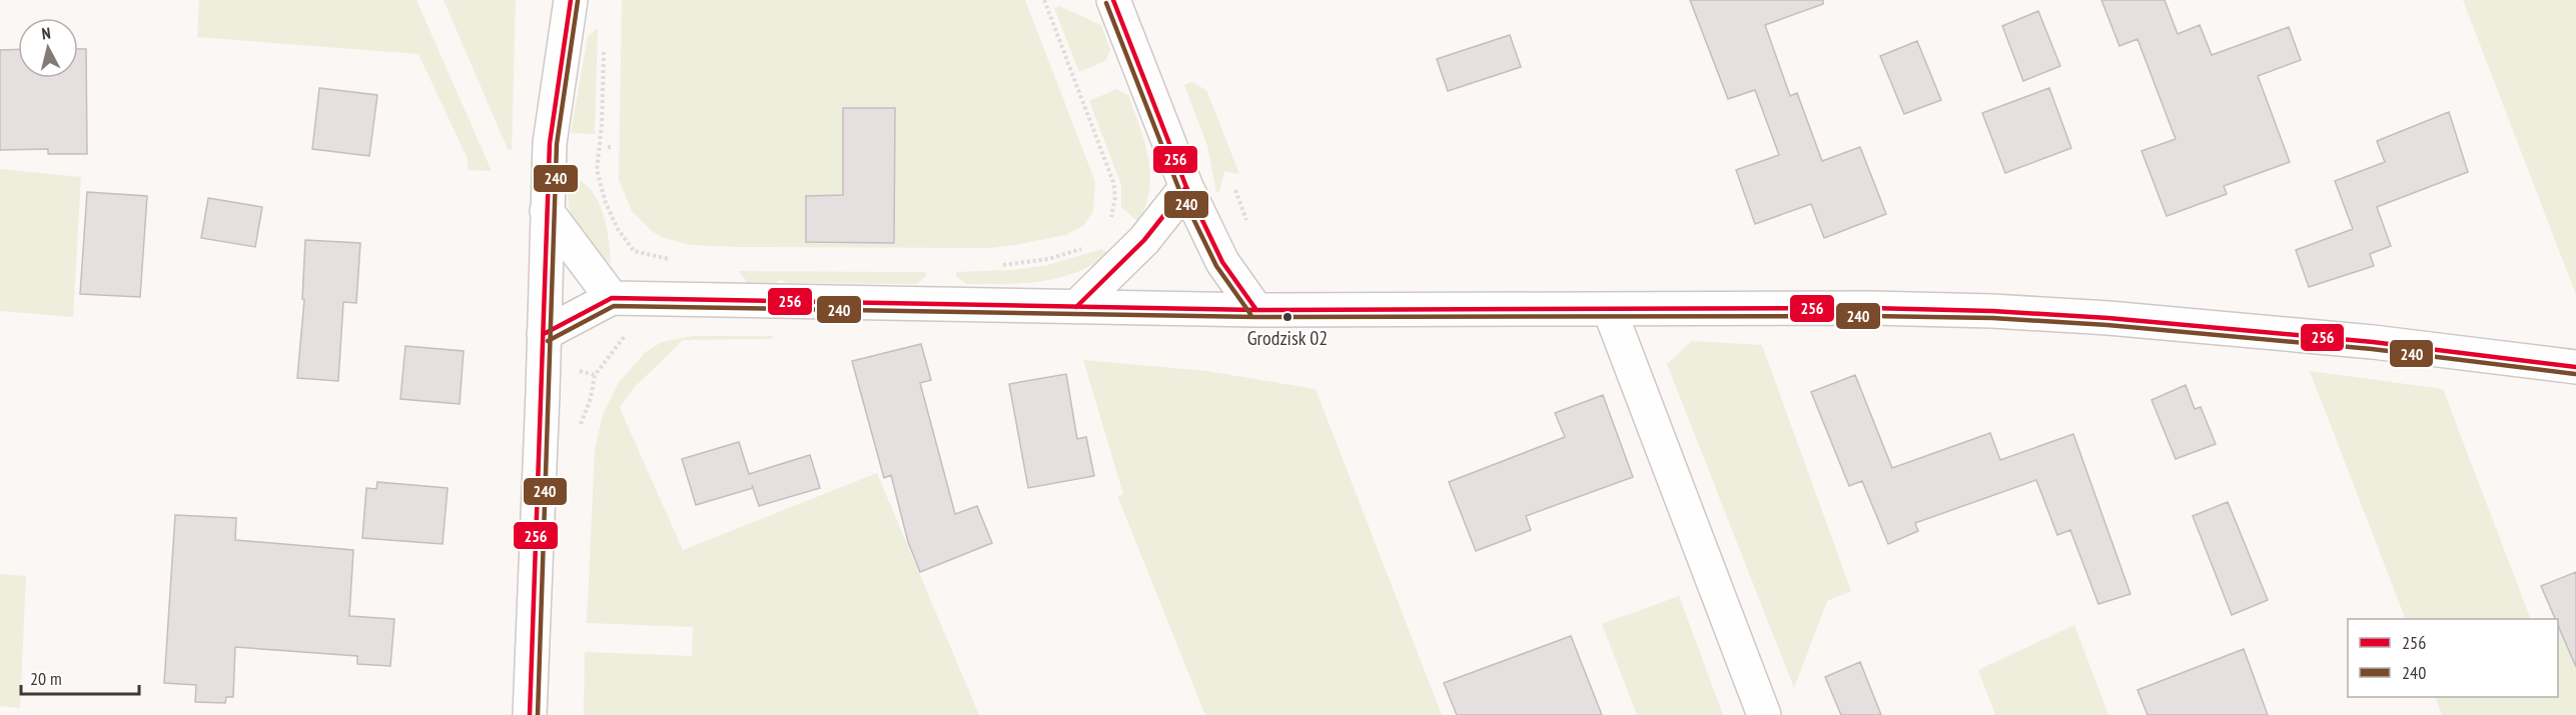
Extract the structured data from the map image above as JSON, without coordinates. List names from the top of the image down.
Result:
{
  "places": ["Grodzisk 02"],
  "lines": ["transit line 256", "transit line 240"],
  "legend": ["256", "240"],
  "scale_bar": "20 m",
  "north": "top"
}
